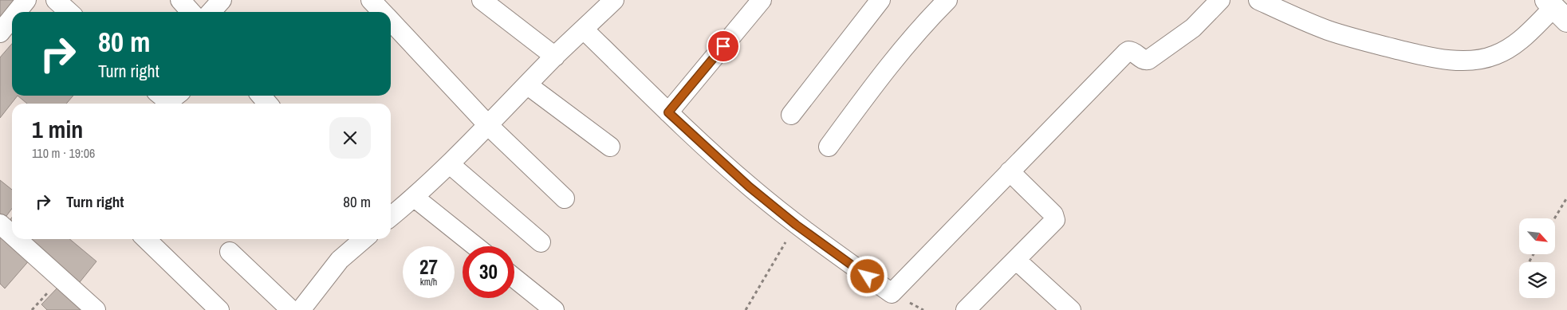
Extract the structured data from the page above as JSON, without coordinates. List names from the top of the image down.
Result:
{
  "north": "bottom right",
  "page": {
    "turn": ["80 m", "Turn right"],
    "heading": ["1 min", "110 m · 19:06"],
    "list": [
      {
        "name": "Turn right",
        "value": "80 m"
      }
    ],
    "speed": "27 km/h",
    "limit": "30"
  }
}
